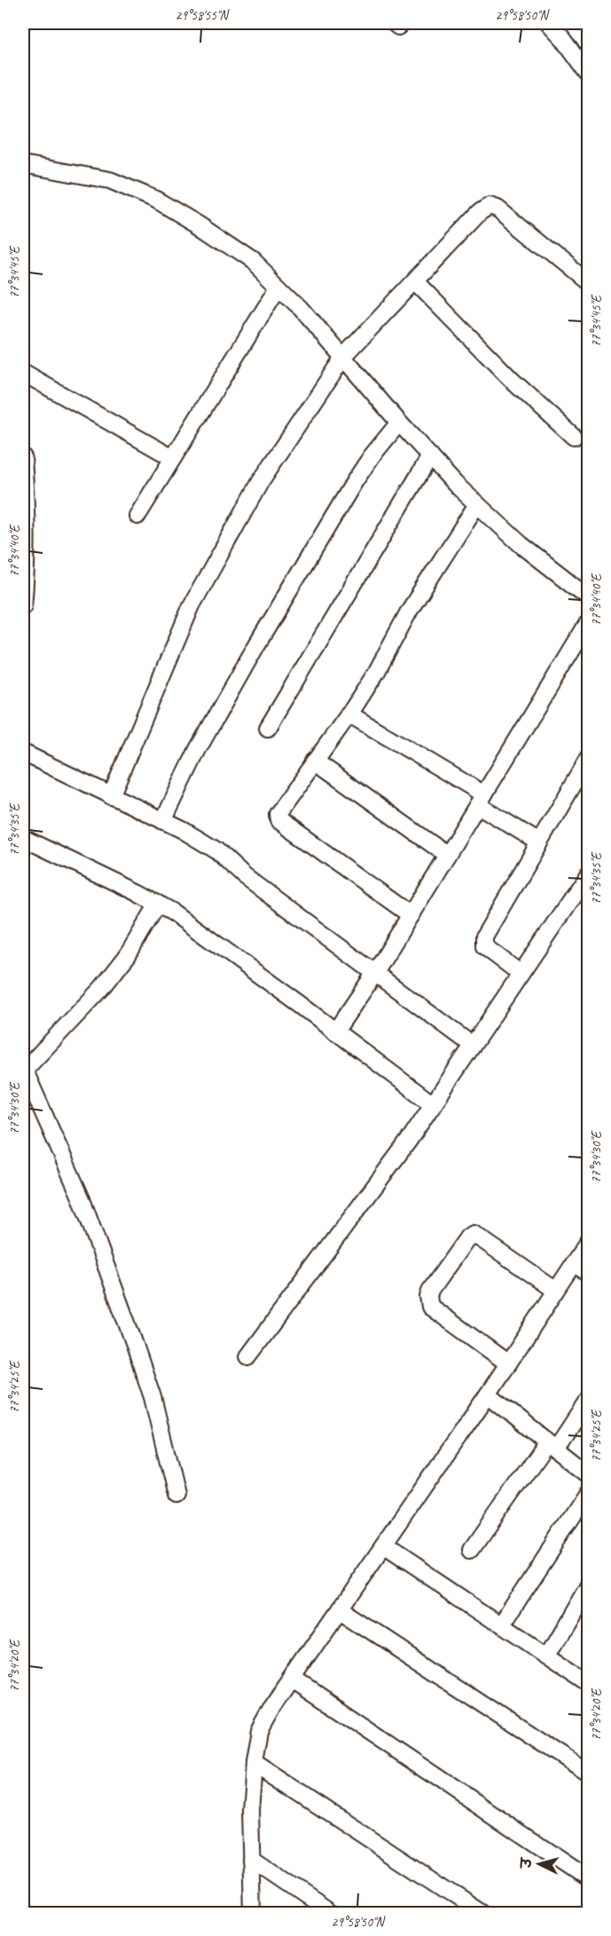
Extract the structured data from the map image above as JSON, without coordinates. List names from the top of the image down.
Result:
{
  "north": "left",
  "coordinates": [
    "29°58'55\"N",
    "29°58'50\"N",
    "77°34'45\"E",
    "77°34'40\"E",
    "77°34'35\"E",
    "77°34'30\"E",
    "77°34'25\"E",
    "77°34'20\"E"
  ]
}
